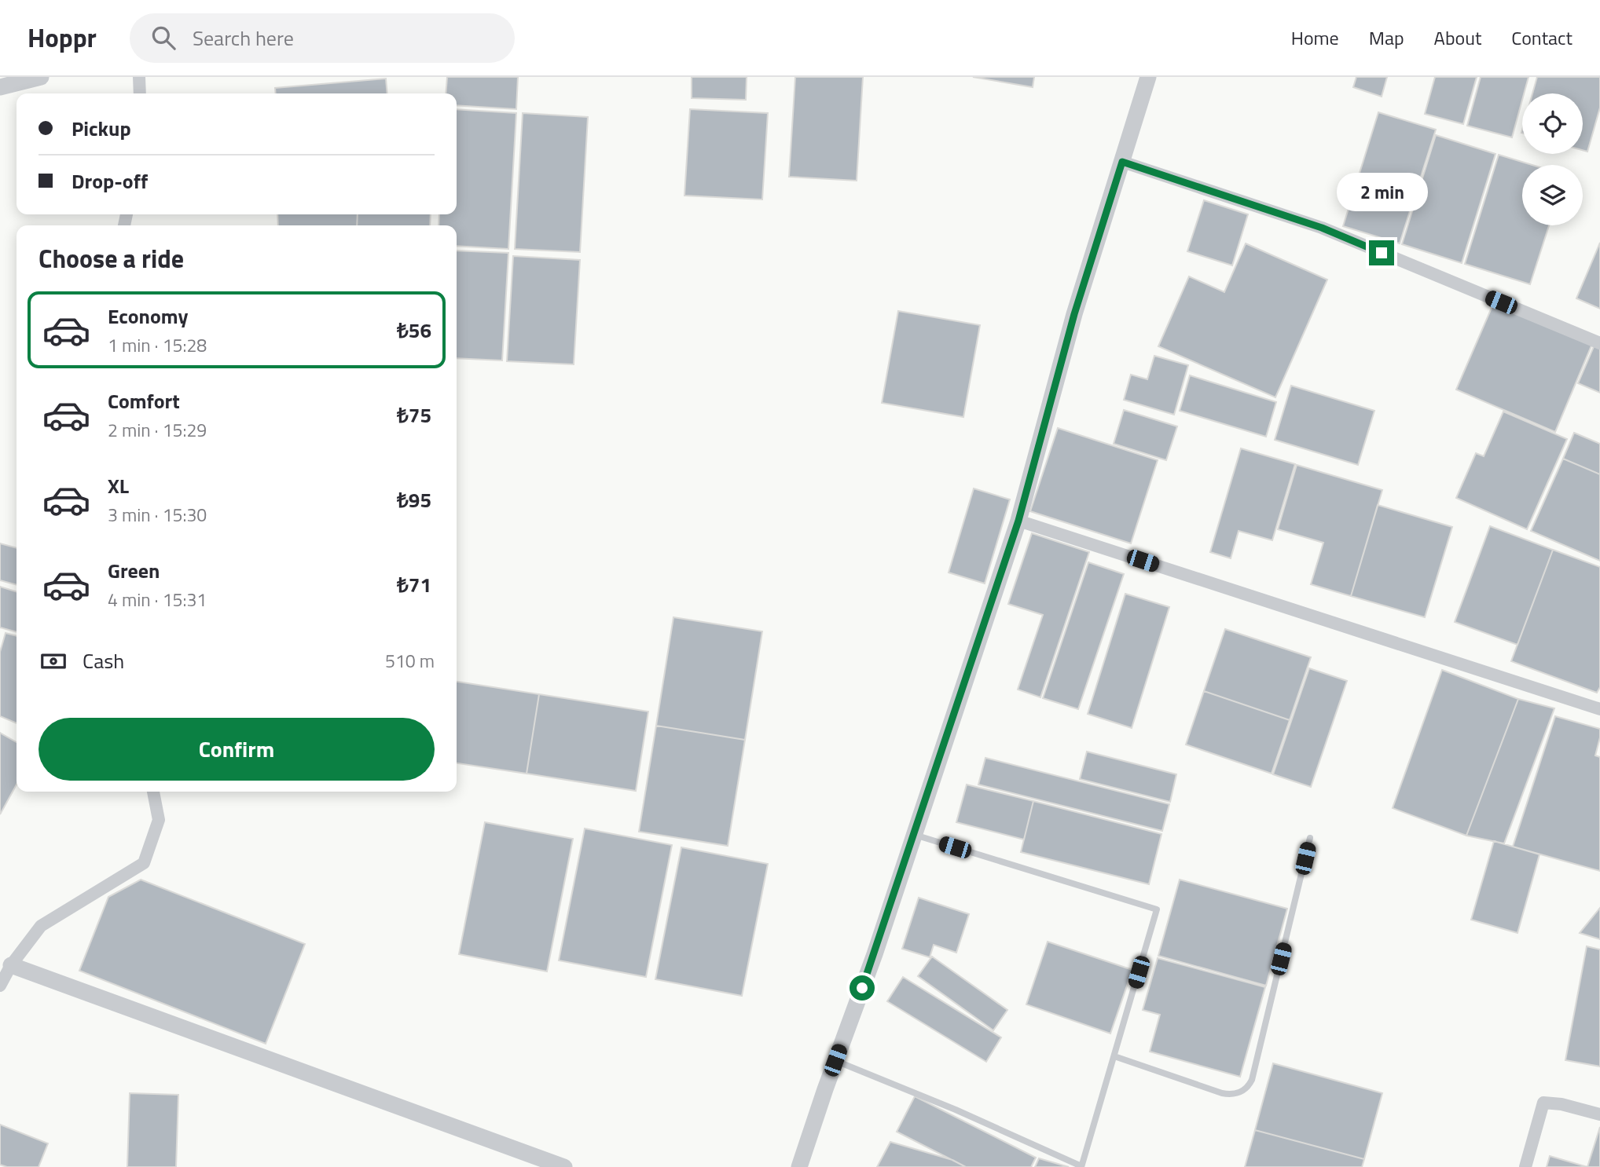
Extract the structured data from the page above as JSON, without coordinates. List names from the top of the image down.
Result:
{
  "page": {
    "header": "Hoppr",
    "search": "Search here",
    "nav": [
      "Home",
      "Map",
      "About",
      "Contact"
    ],
    "banner": ["Pickup", "Drop-off"],
    "bubble": "2 min",
    "heading": "Choose a ride",
    "list": [
      {
        "name": "Economy",
        "note": "1 min · 15:28",
        "value": "₺56"
      },
      {
        "name": "Comfort",
        "note": "2 min · 15:29",
        "value": "₺75"
      },
      {
        "name": "XL",
        "note": "3 min · 15:30",
        "value": "₺95"
      },
      {
        "name": "Green",
        "note": "4 min · 15:31",
        "value": "₺71"
      }
    ],
    "pay": ["Cash", "510 m"],
    "buttons": "Confirm"
  }
}
